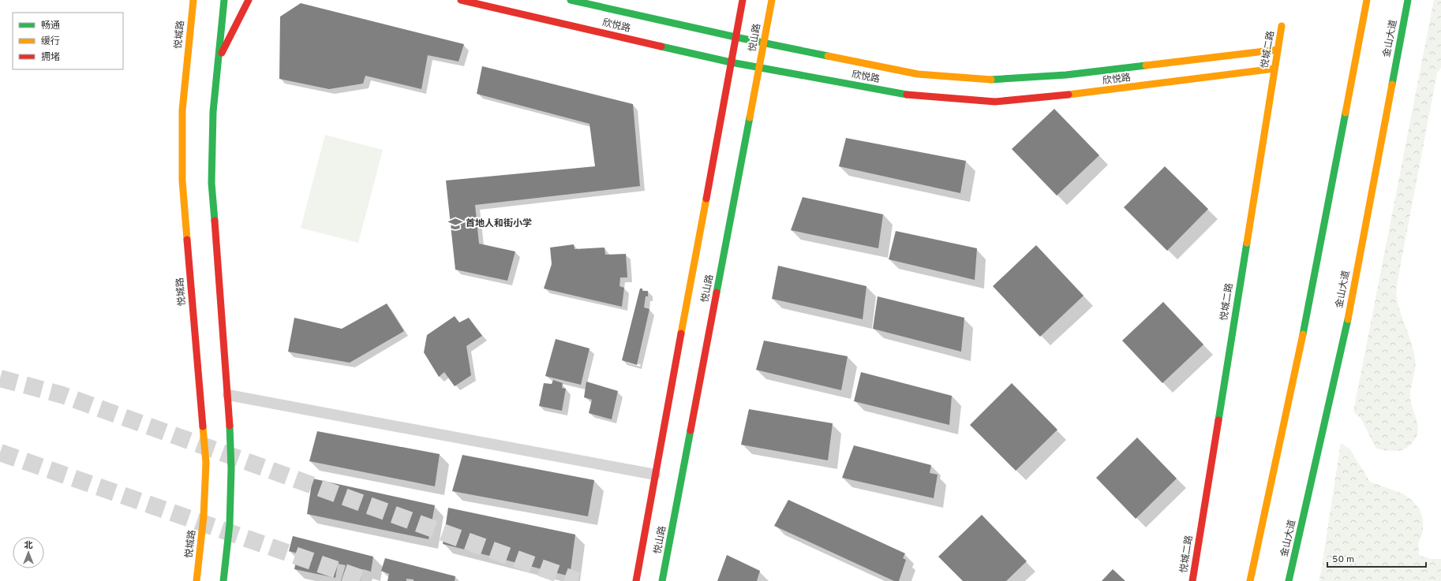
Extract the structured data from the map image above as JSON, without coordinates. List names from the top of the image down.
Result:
{
  "streets": {
    "main road": [
      "欣悦路",
      "悦城路",
      "悦山路",
      "金山大道",
      "悦城二路"
    ]
  },
  "crossings": [
    ["欣悦路", "悦山路"],
    ["欣悦路", "悦城二路"]
  ],
  "places": {
    "school or university": ["首地人和街小学"]
  },
  "legend": ["畅通", "缓行", "拥堵"],
  "scale_bar": "50 m",
  "north": "top"
}
